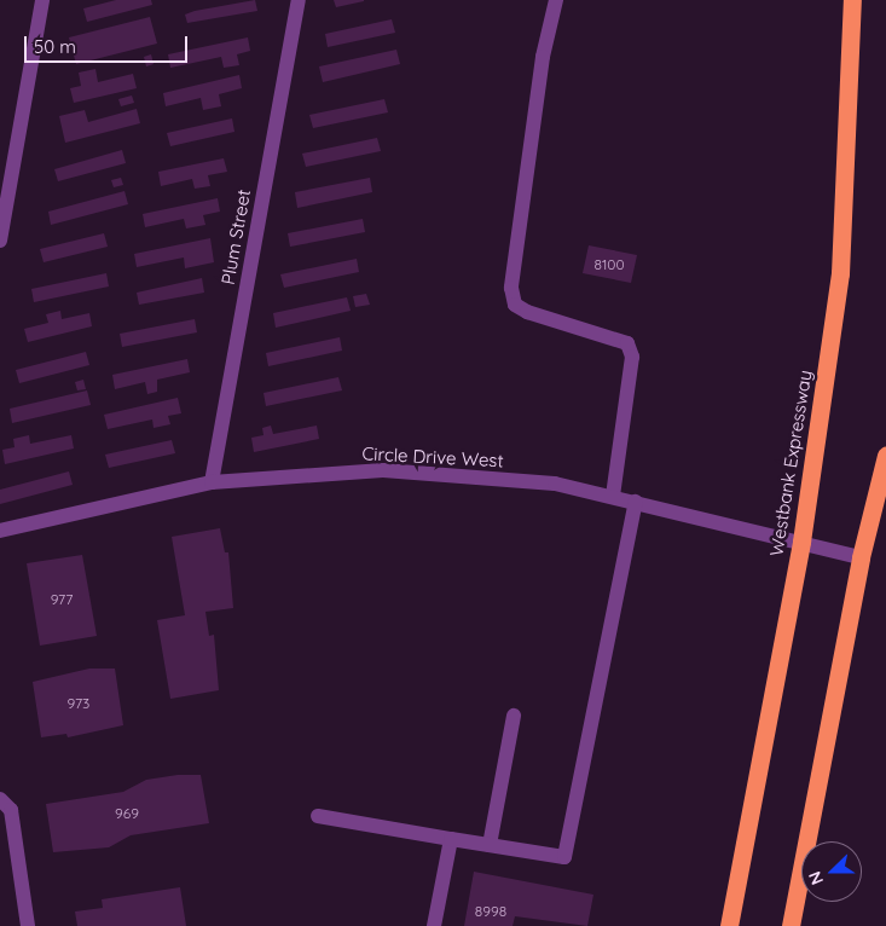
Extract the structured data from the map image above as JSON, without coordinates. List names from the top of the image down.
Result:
{
  "streets": {
    "highway": ["Westbank Expressway"],
    "street": ["Plum Street", "Circle Drive West"]
  },
  "crossings": [
    ["Plum Street", "Circle Drive West"],
    ["Circle Drive West", "Westbank Expressway"]
  ],
  "house_numbers": [
    "8100",
    "977",
    "973",
    "969",
    "8998"
  ],
  "scale_bar": "50 m",
  "north": "left"
}
